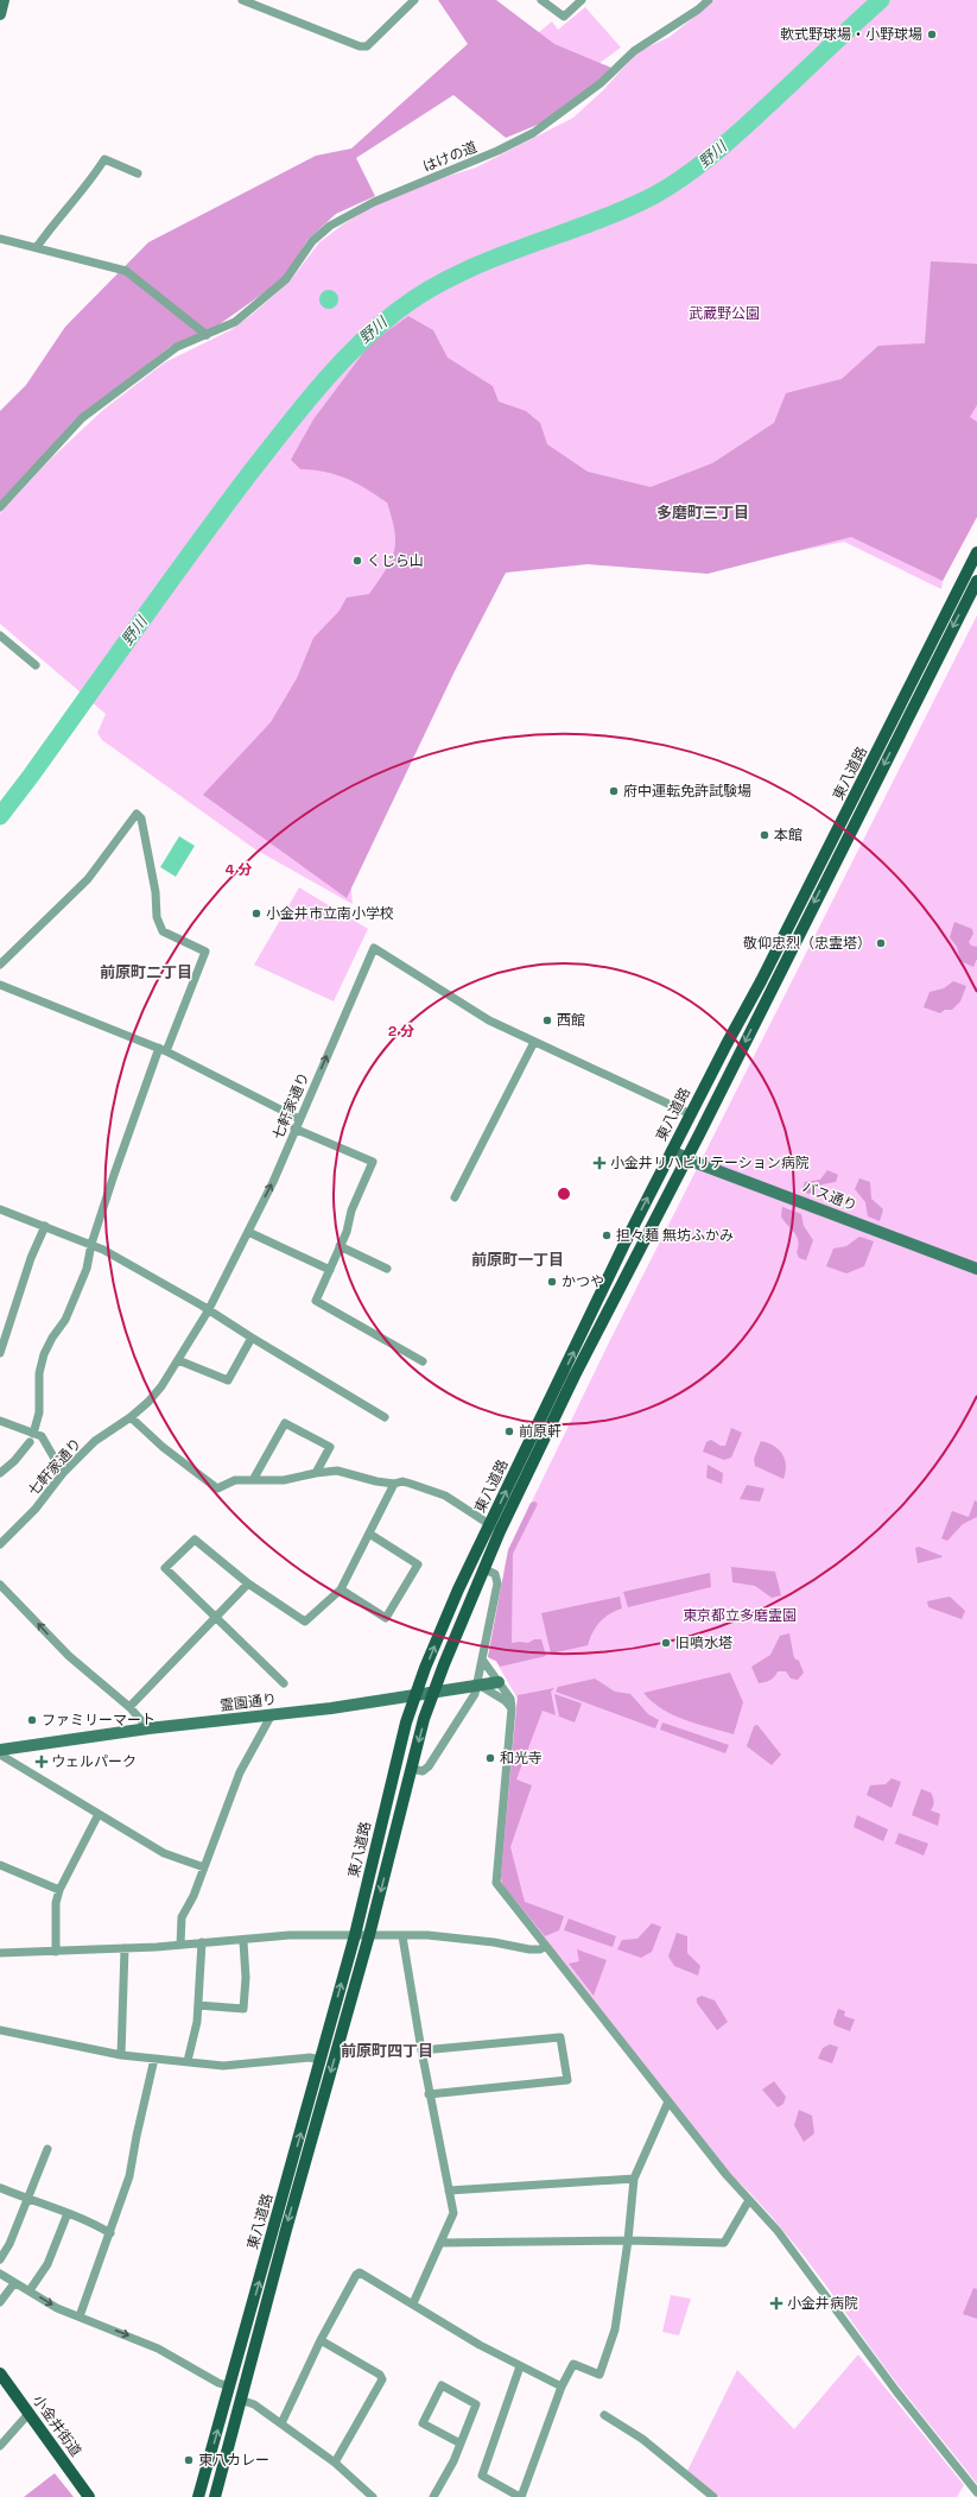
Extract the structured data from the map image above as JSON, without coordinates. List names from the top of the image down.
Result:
{
  "streets": {
    "main road": ["東八道路", "小金井街道"],
    "street": [
      "はけの道",
      "七軒家通り",
      "バス通り",
      "霊園通り"
    ]
  },
  "crossings": [
    ["東八道路", "七軒家通り"],
    ["東八道路", "バス通り"],
    ["東八道路", "霊園通り"]
  ],
  "districts": [
    "多磨町三丁目",
    "前原町二丁目",
    "前原町一丁目",
    "前原町四丁目"
  ],
  "water": ["野川"],
  "parks": ["武蔵野公園", "東京都立多磨霊園"],
  "places": {
    "other": [
      "軟式野球場・小野球場",
      "くじら山",
      "府中運転免許試験場",
      "本館",
      "小金井市立南小学校",
      "敬仰忠烈（忠霊塔）",
      "西館",
      "担々麺 無坊ふかみ",
      "かつや",
      "前原軒",
      "旧噴水塔",
      "ファミリーマート",
      "和光寺",
      "東八カレー"
    ],
    "health": ["小金井リハビリテーション病院", "ウェルパーク", "小金井病院"]
  },
  "rings": ["4 分", "2 分"]
}
